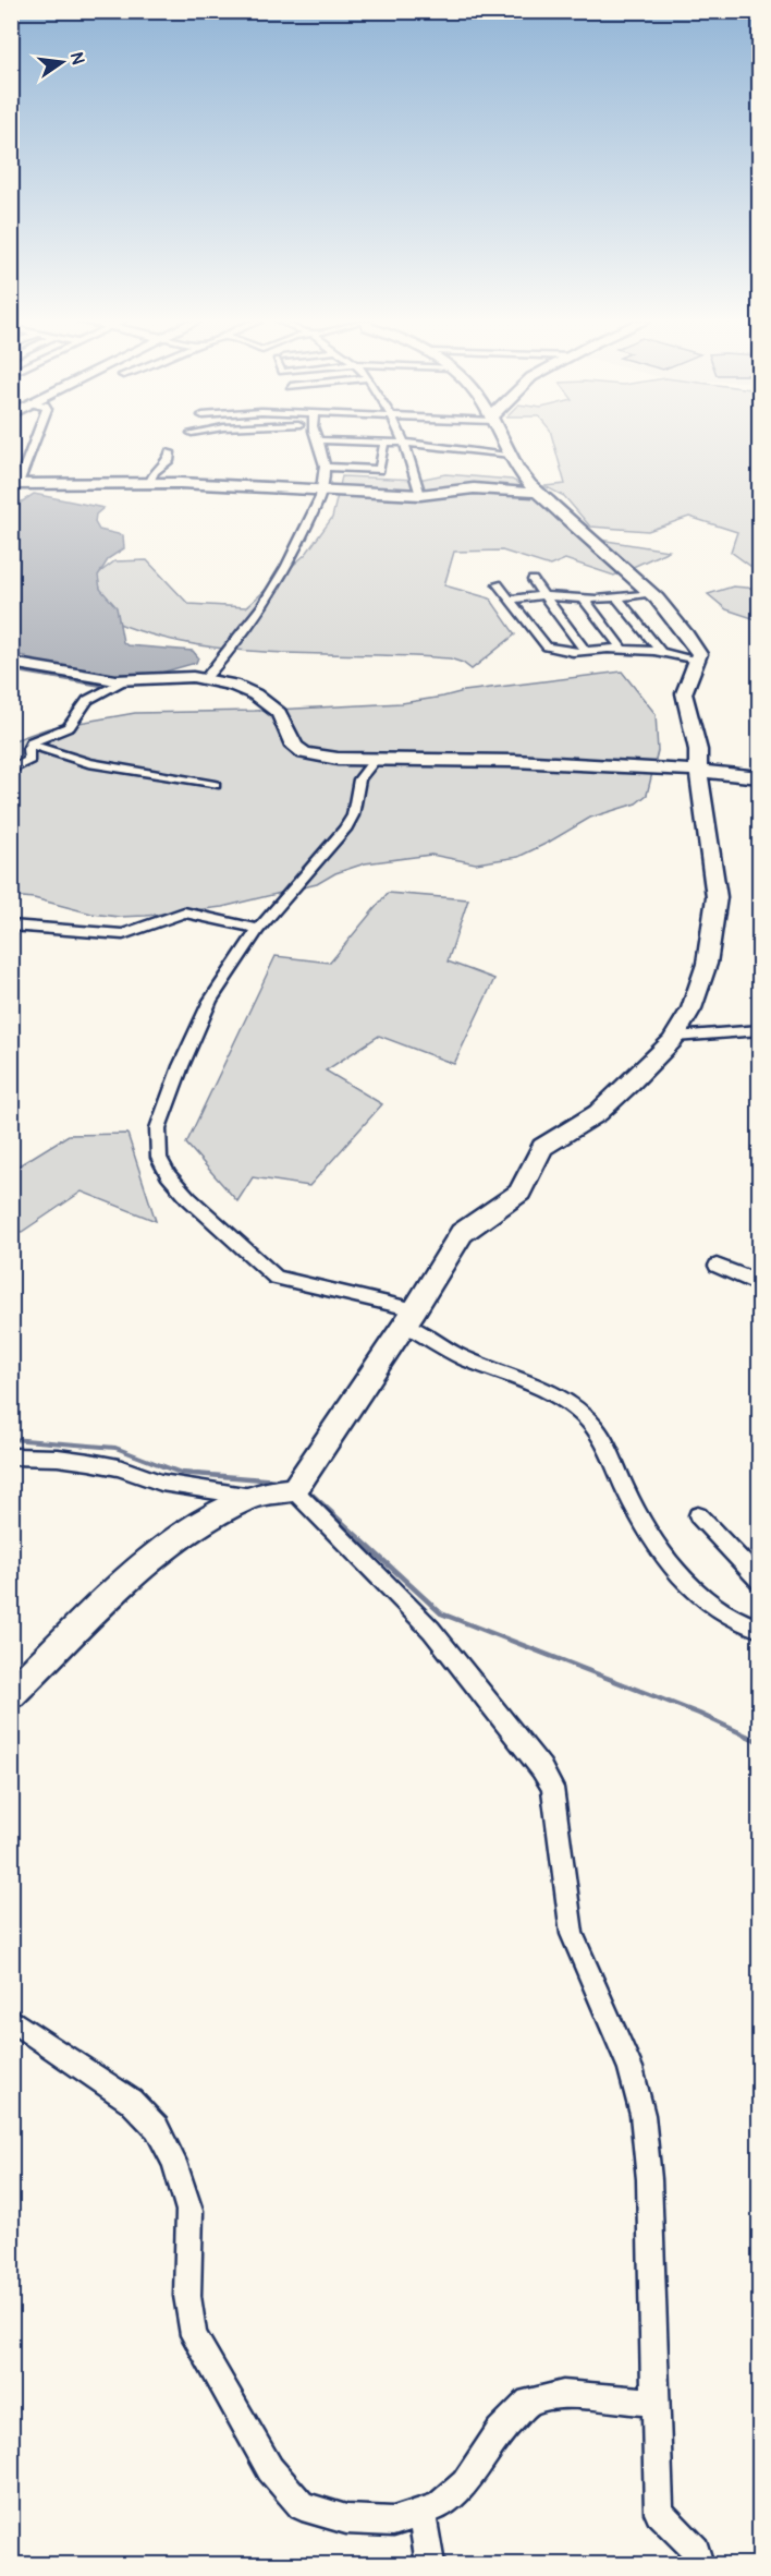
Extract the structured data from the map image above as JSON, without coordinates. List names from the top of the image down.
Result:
{
  "north": "right"
}
